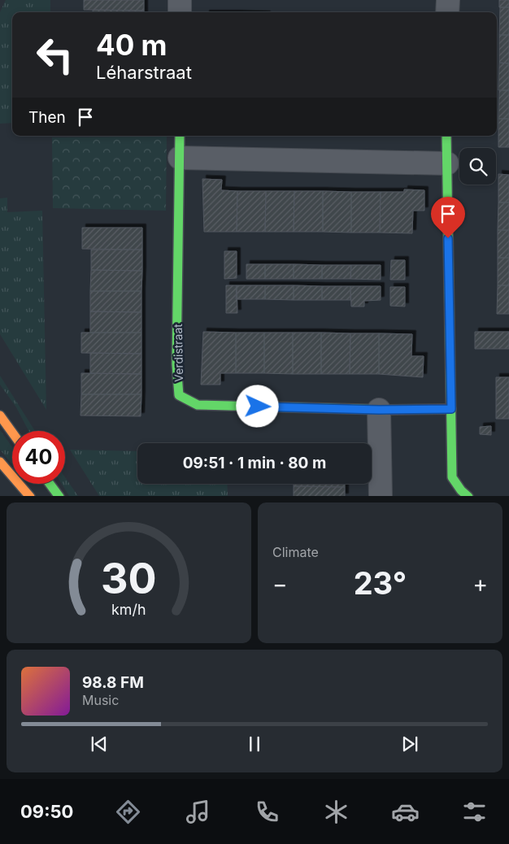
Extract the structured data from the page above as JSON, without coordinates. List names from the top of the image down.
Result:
{
  "streets": {
    "street": ["Verdistraat"]
  },
  "page": {
    "turn": ["40 m", "Léharstraat"],
    "then": "Then",
    "limit": "40",
    "trip": "09:51 · 1 min · 80 m",
    "tile": "Climate",
    "heat": ["−", "23°", "+"],
    "song": ["98.8 FM", "Music"],
    "tabs": "09:50",
    "gauge": ["30", "km/h"]
  }
}
